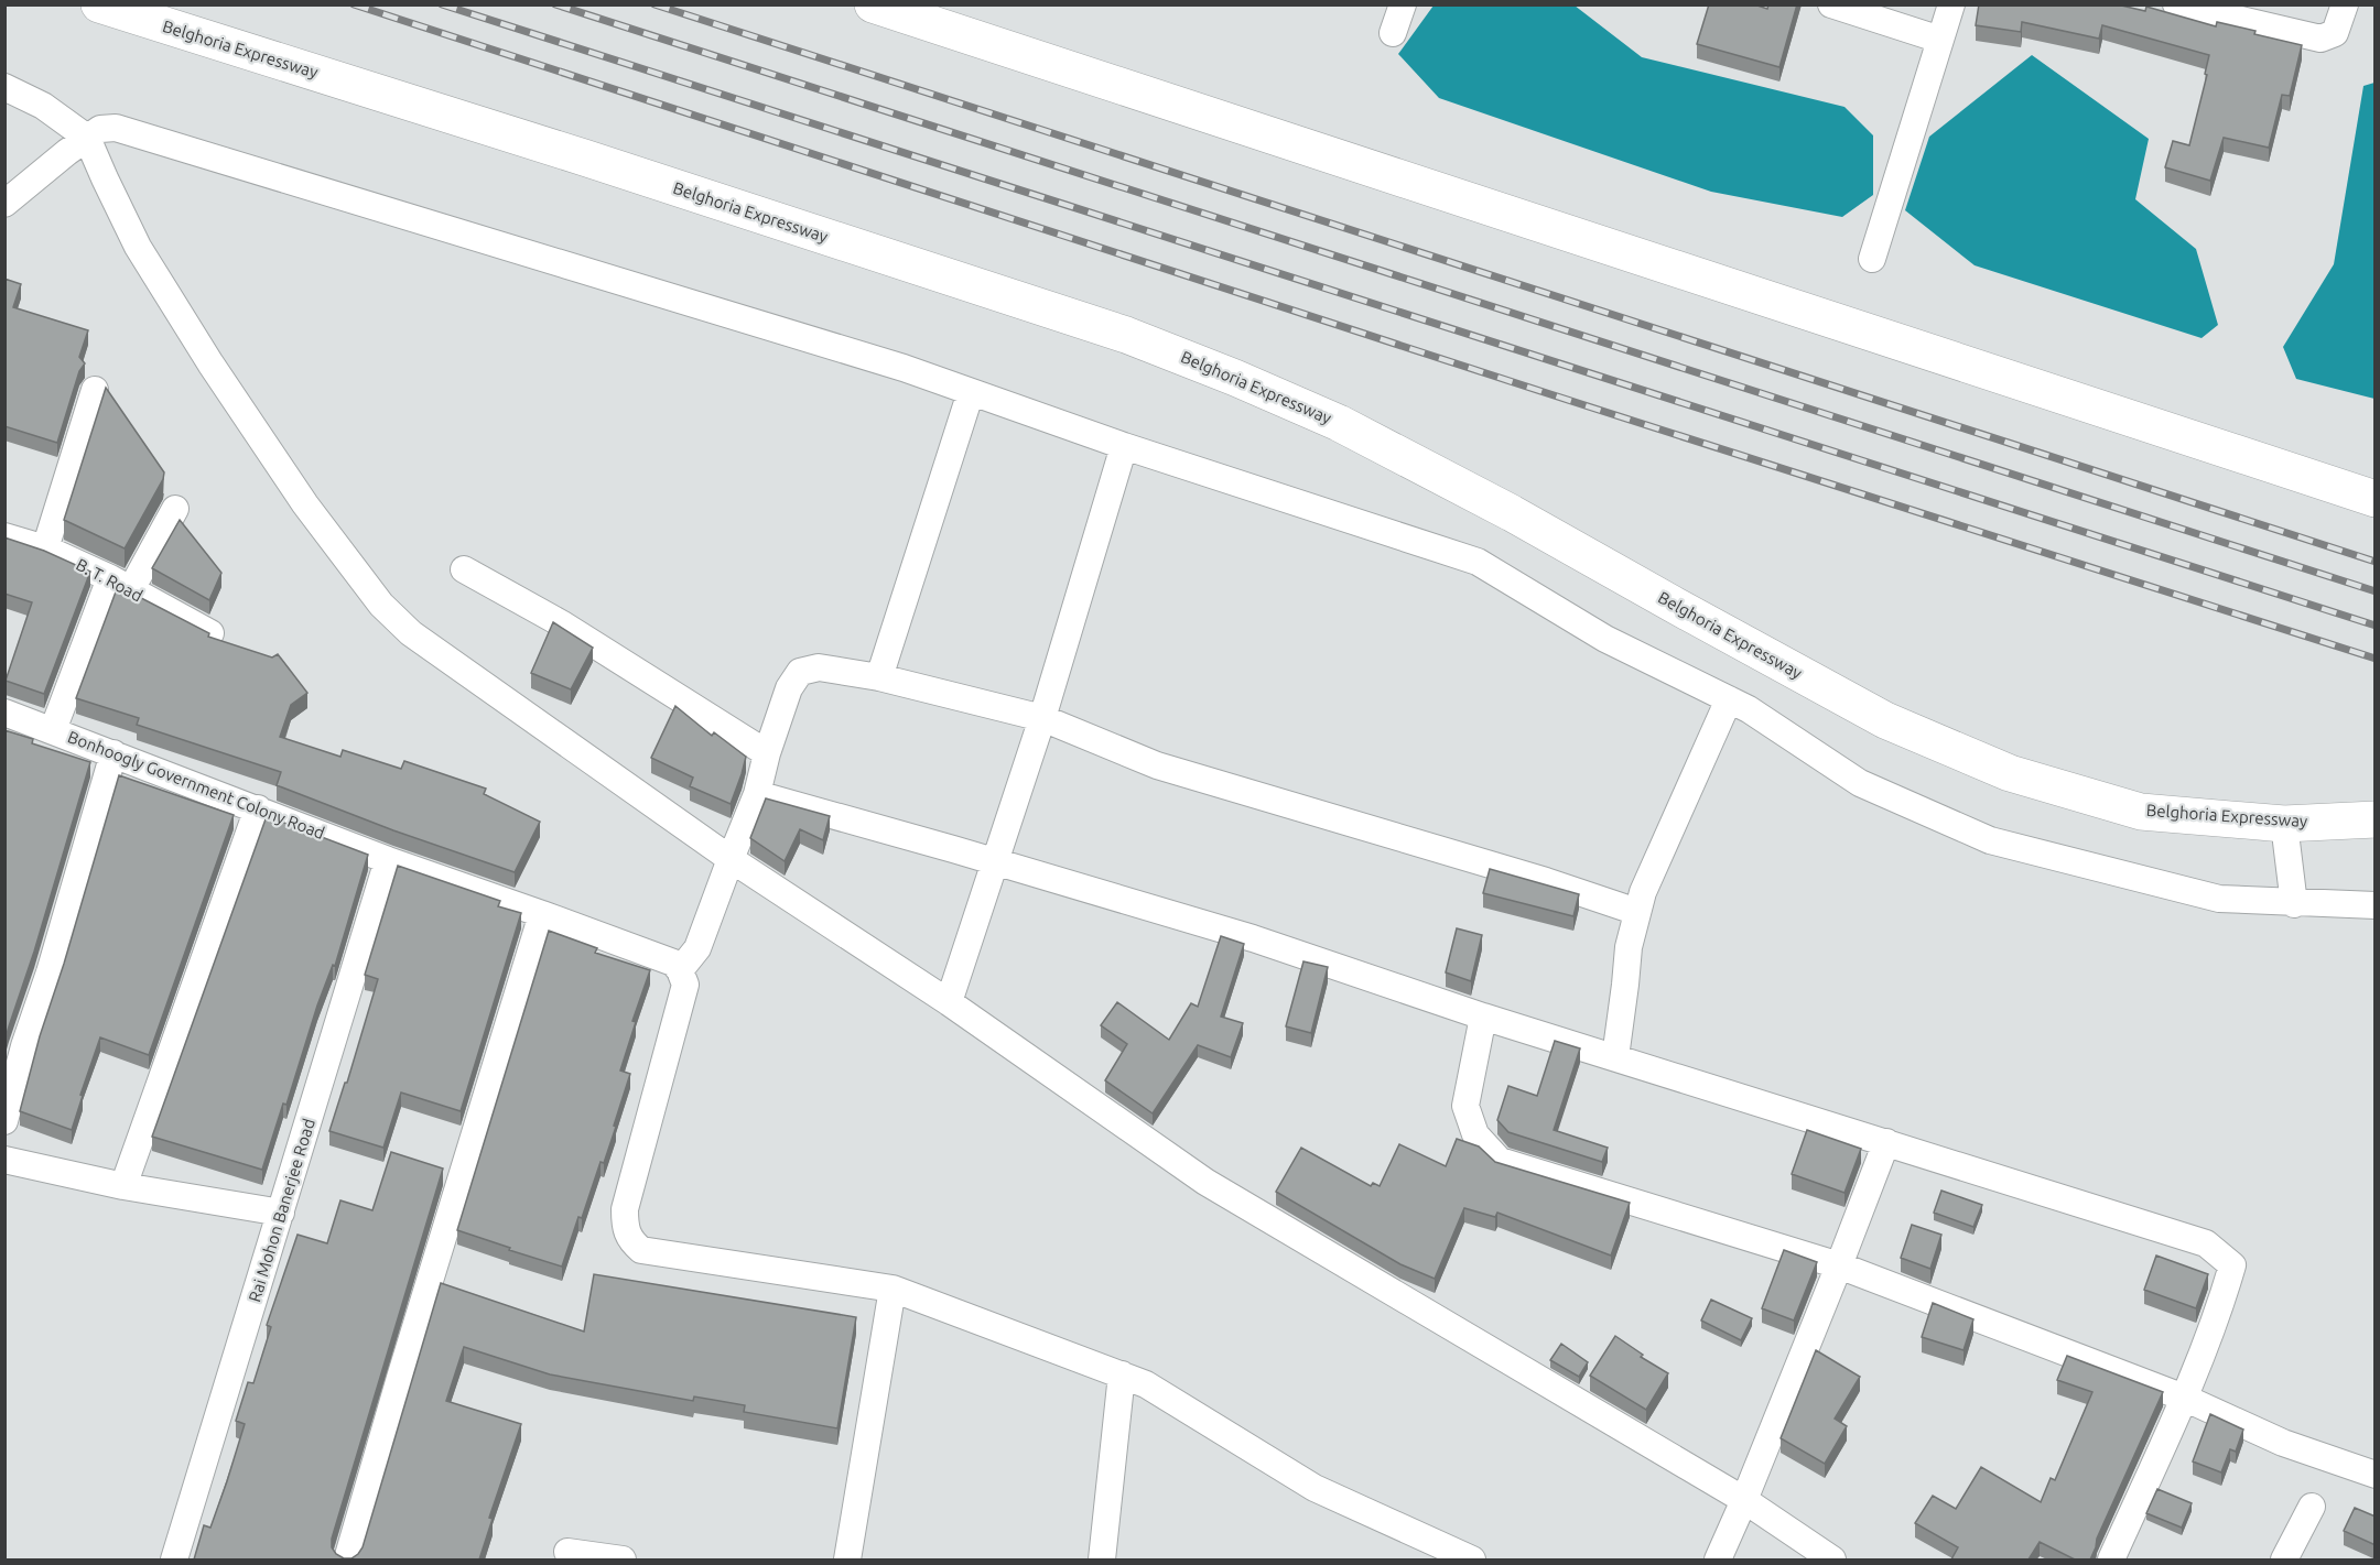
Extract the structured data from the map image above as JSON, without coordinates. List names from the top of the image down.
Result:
{
  "streets": {
    "highway": ["Belghoria Expressway"],
    "street": ["B. T. Road", "Bonhoogly Government Colony Road", "Rai Mohon Banerjee Road"]
  },
  "crossings": [
    ["Bonhoogly Government Colony Road", "Rai Mohon Banerjee Road"]
  ]
}
